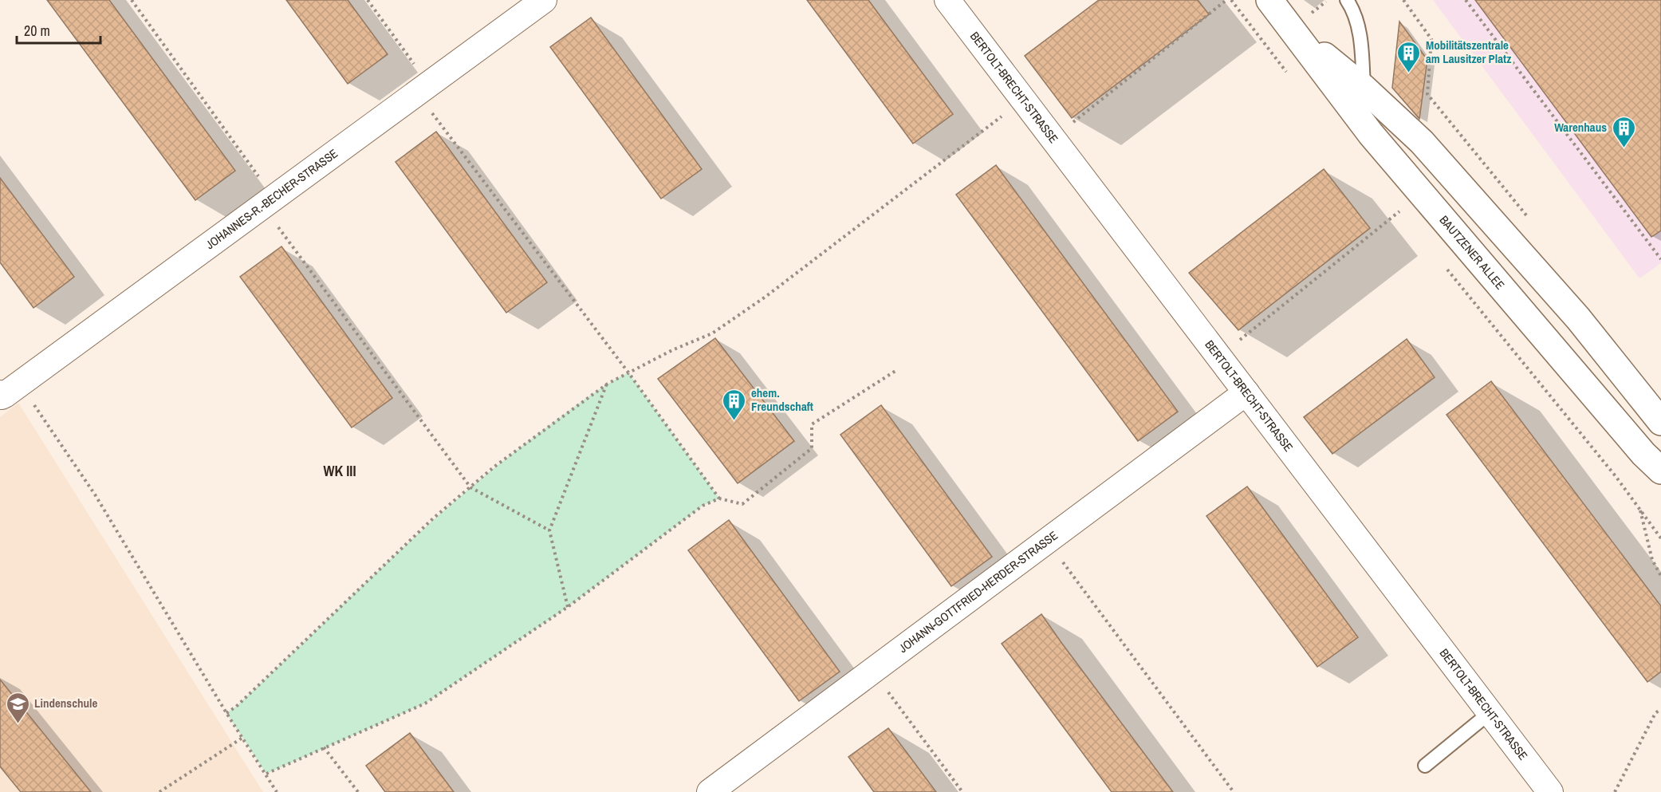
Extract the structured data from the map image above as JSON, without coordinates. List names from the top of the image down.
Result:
{
  "streets": {
    "street": [
      "BERTOLT-BRECHT-STRASSE",
      "JOHANNES-R.-BECHER-STRASSE",
      "BAUTZENER ALLEE",
      "JOHANN-GOTTFRIED-HERDER-STRASSE"
    ]
  },
  "crossings": [
    ["BERTOLT-BRECHT-STRASSE", "JOHANN-GOTTFRIED-HERDER-STRASSE"]
  ],
  "districts": ["WK III"],
  "places": {
    "building": ["Mobilitätszentrale am Lausitzer Platz", "Warenhaus", "ehem. Freundschaft"],
    "school or university": ["Lindenschule"]
  },
  "scale_bar": "20 m"
}
